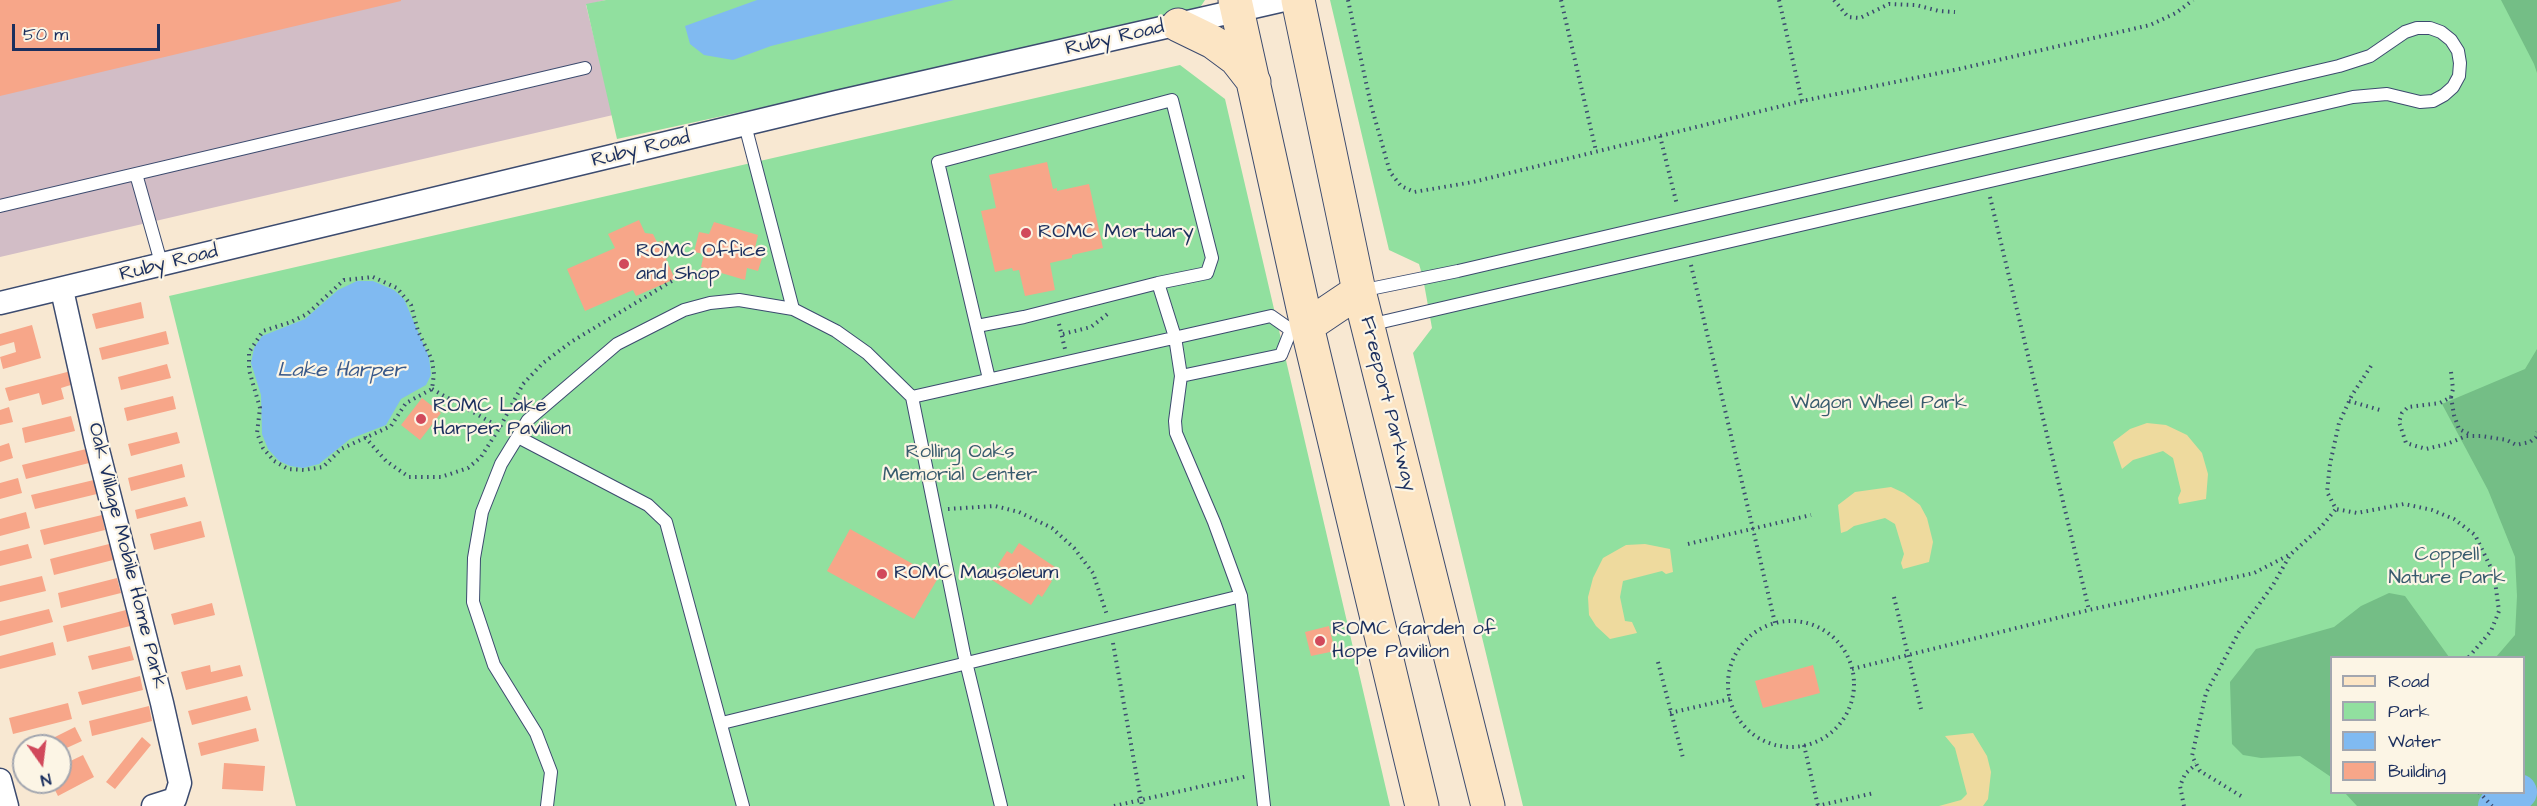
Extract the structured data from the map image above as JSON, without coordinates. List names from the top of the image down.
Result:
{
  "streets": {
    "main road": ["Freeport Parkway"],
    "street": ["Ruby Road", "Oak Village Mobile Home Park"]
  },
  "crossings": [
    ["Ruby Road", "Oak Village Mobile Home Park"]
  ],
  "water": ["Lake Harper"],
  "parks": ["Wagon Wheel Park", "Rolling Oaks Memorial Center", "Coppell Nature Park"],
  "places": [
    "ROMC Mortuary",
    "ROMC Office and Shop",
    "ROMC Lake Harper Pavilion",
    "ROMC Mausoleum",
    "ROMC Garden of Hope Pavilion"
  ],
  "legend": [
    "Road",
    "Park",
    "Water",
    "Building"
  ],
  "scale_bar": "50 m",
  "north": "bottom"
}
